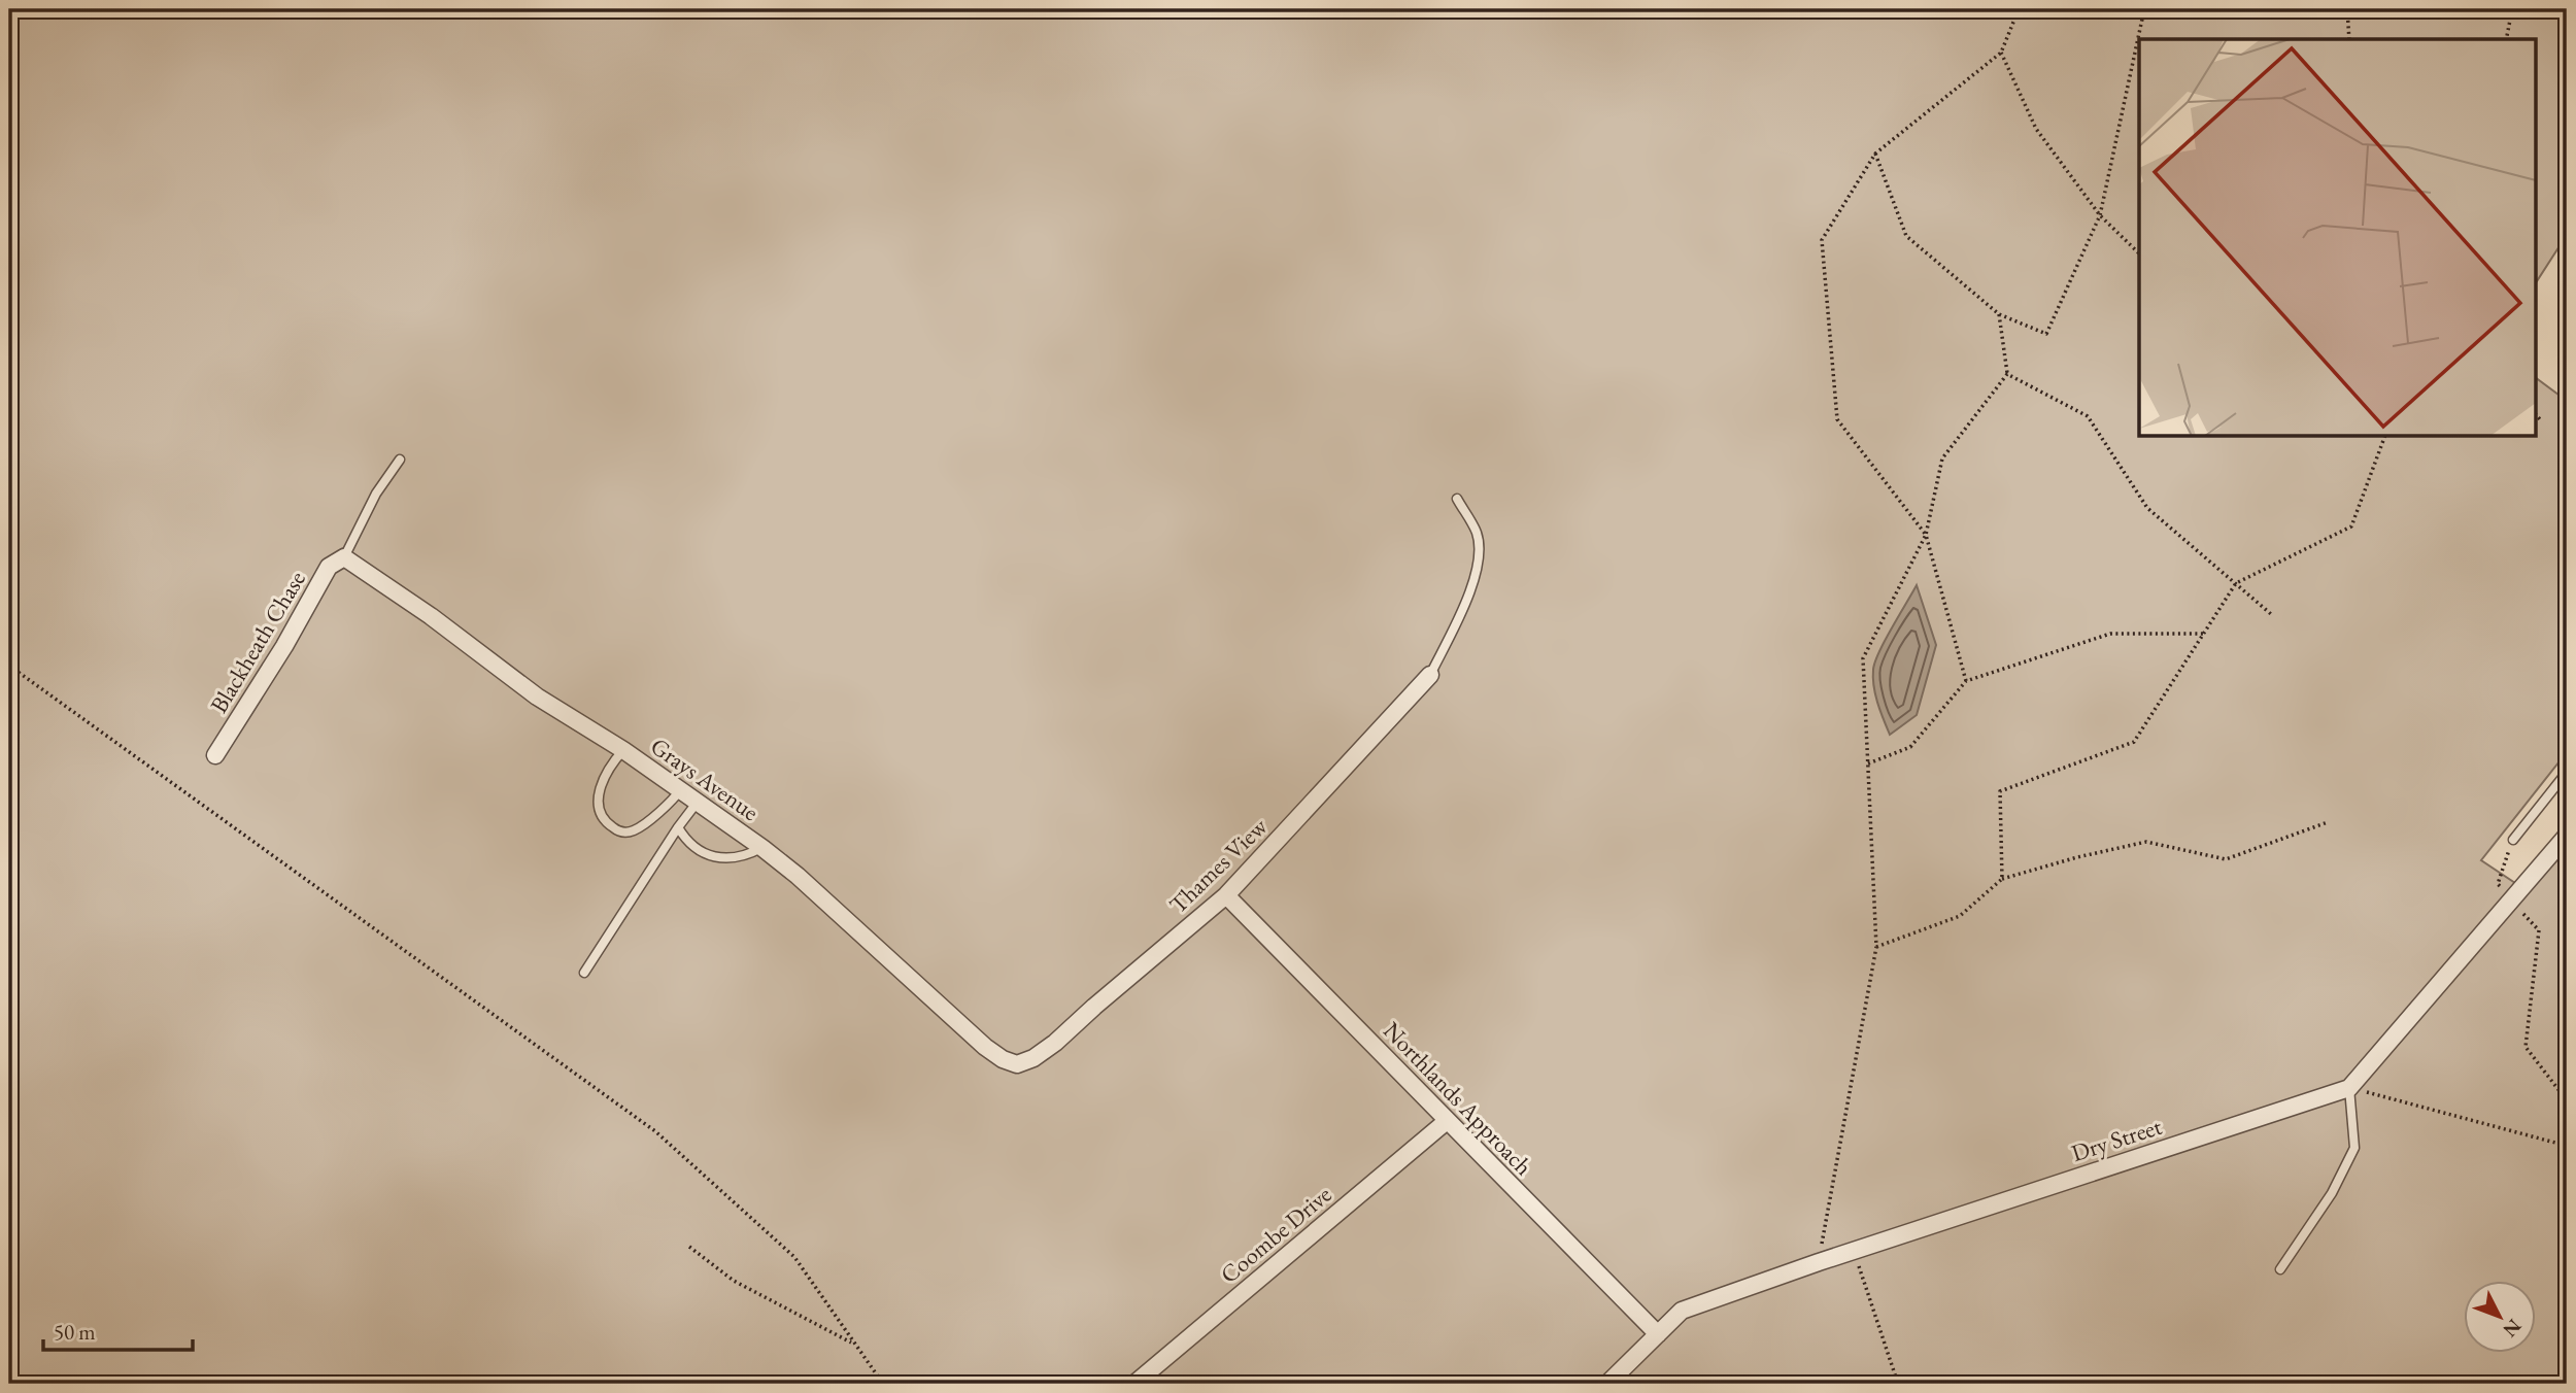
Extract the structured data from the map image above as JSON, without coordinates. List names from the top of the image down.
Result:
{
  "streets": {
    "street": [
      "Blackheath Chase",
      "Grays Avenue",
      "Thames View",
      "Northlands Approach",
      "Dry Street",
      "Coombe Drive"
    ]
  },
  "crossings": [
    ["Blackheath Chase", "Grays Avenue"],
    ["Grays Avenue", "Thames View"],
    ["Thames View", "Northlands Approach"],
    ["Northlands Approach", "Dry Street"],
    ["Northlands Approach", "Coombe Drive"]
  ],
  "scale_bar": "50 m",
  "north": "bottom right"
}
